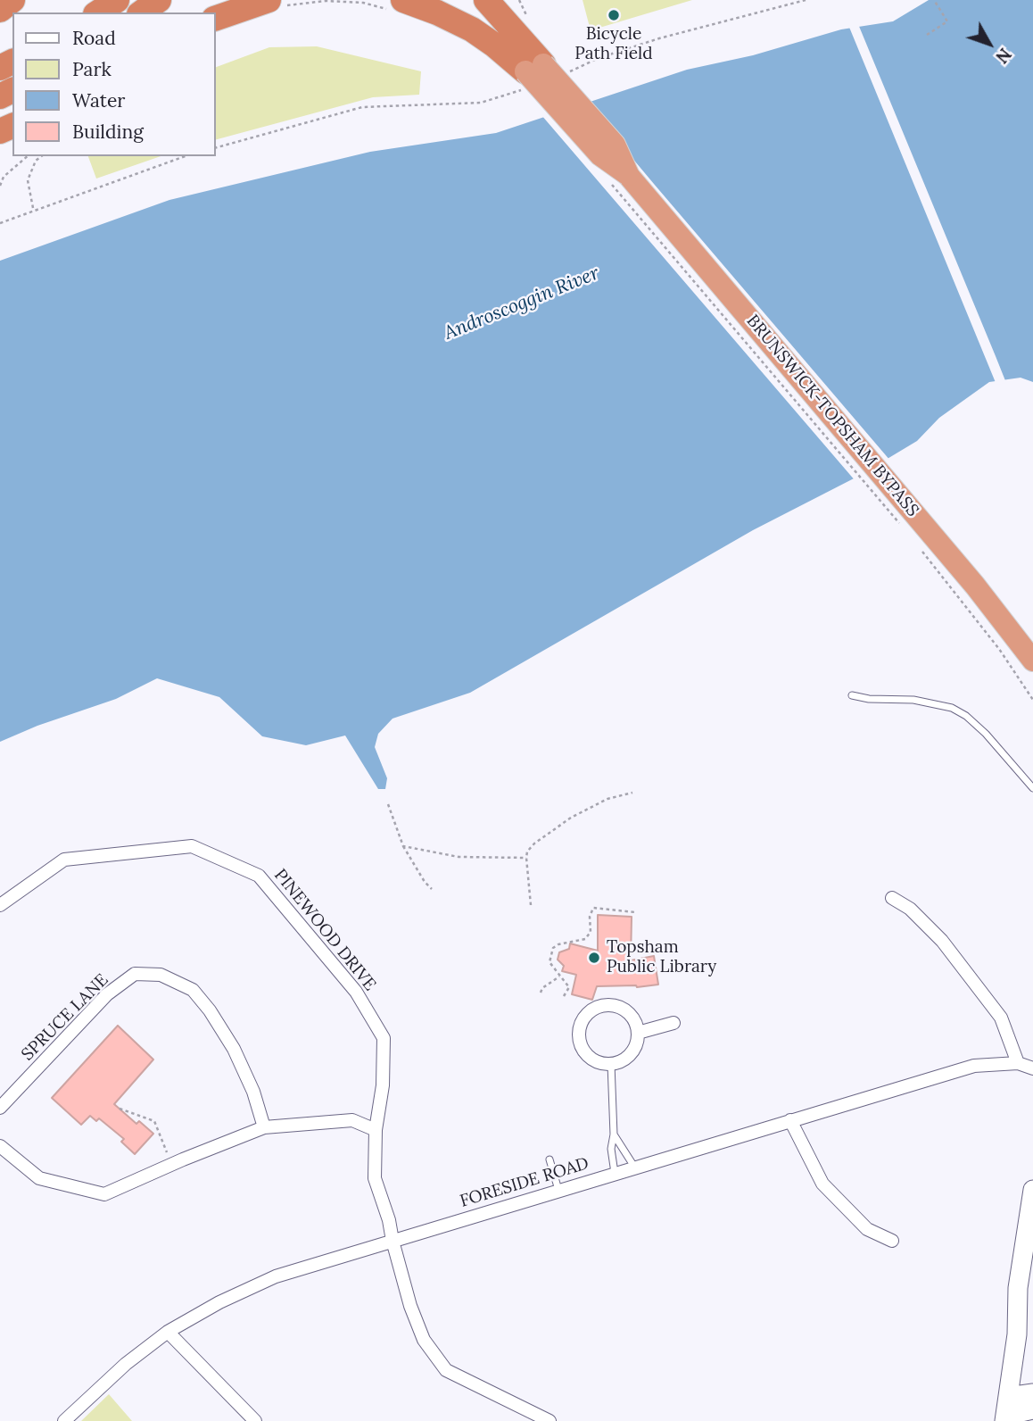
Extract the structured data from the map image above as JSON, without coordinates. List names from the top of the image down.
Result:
{
  "streets": {
    "highway": ["BRUNSWICK-TOPSHAM BYPASS"],
    "street": ["PINEWOOD DRIVE", "SPRUCE LANE", "FORESIDE ROAD"]
  },
  "crossings": [
    ["PINEWOOD DRIVE", "FORESIDE ROAD"]
  ],
  "water": ["Androscoggin River"],
  "places": ["Bicycle Path Field", "Topsham Public Library"],
  "legend": [
    "Road",
    "Park",
    "Water",
    "Building"
  ],
  "north": "bottom right"
}
